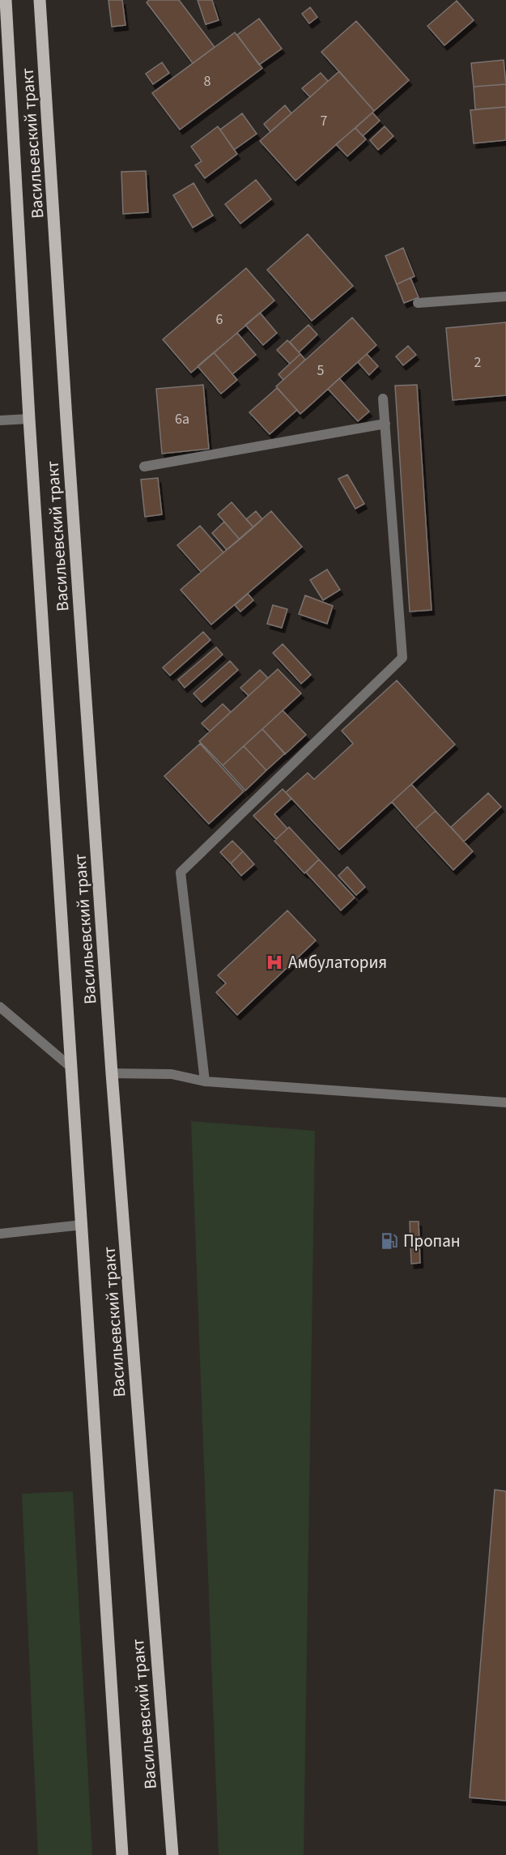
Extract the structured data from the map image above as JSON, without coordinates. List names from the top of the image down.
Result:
{
  "streets": {
    "main road": ["Васильевский тракт"]
  },
  "places": {
    "hospital": ["Амбулатория"],
    "fuel station": ["Пропан"]
  },
  "house_numbers": [
    "8",
    "7",
    "6",
    "2",
    "5",
    "6а"
  ]
}
